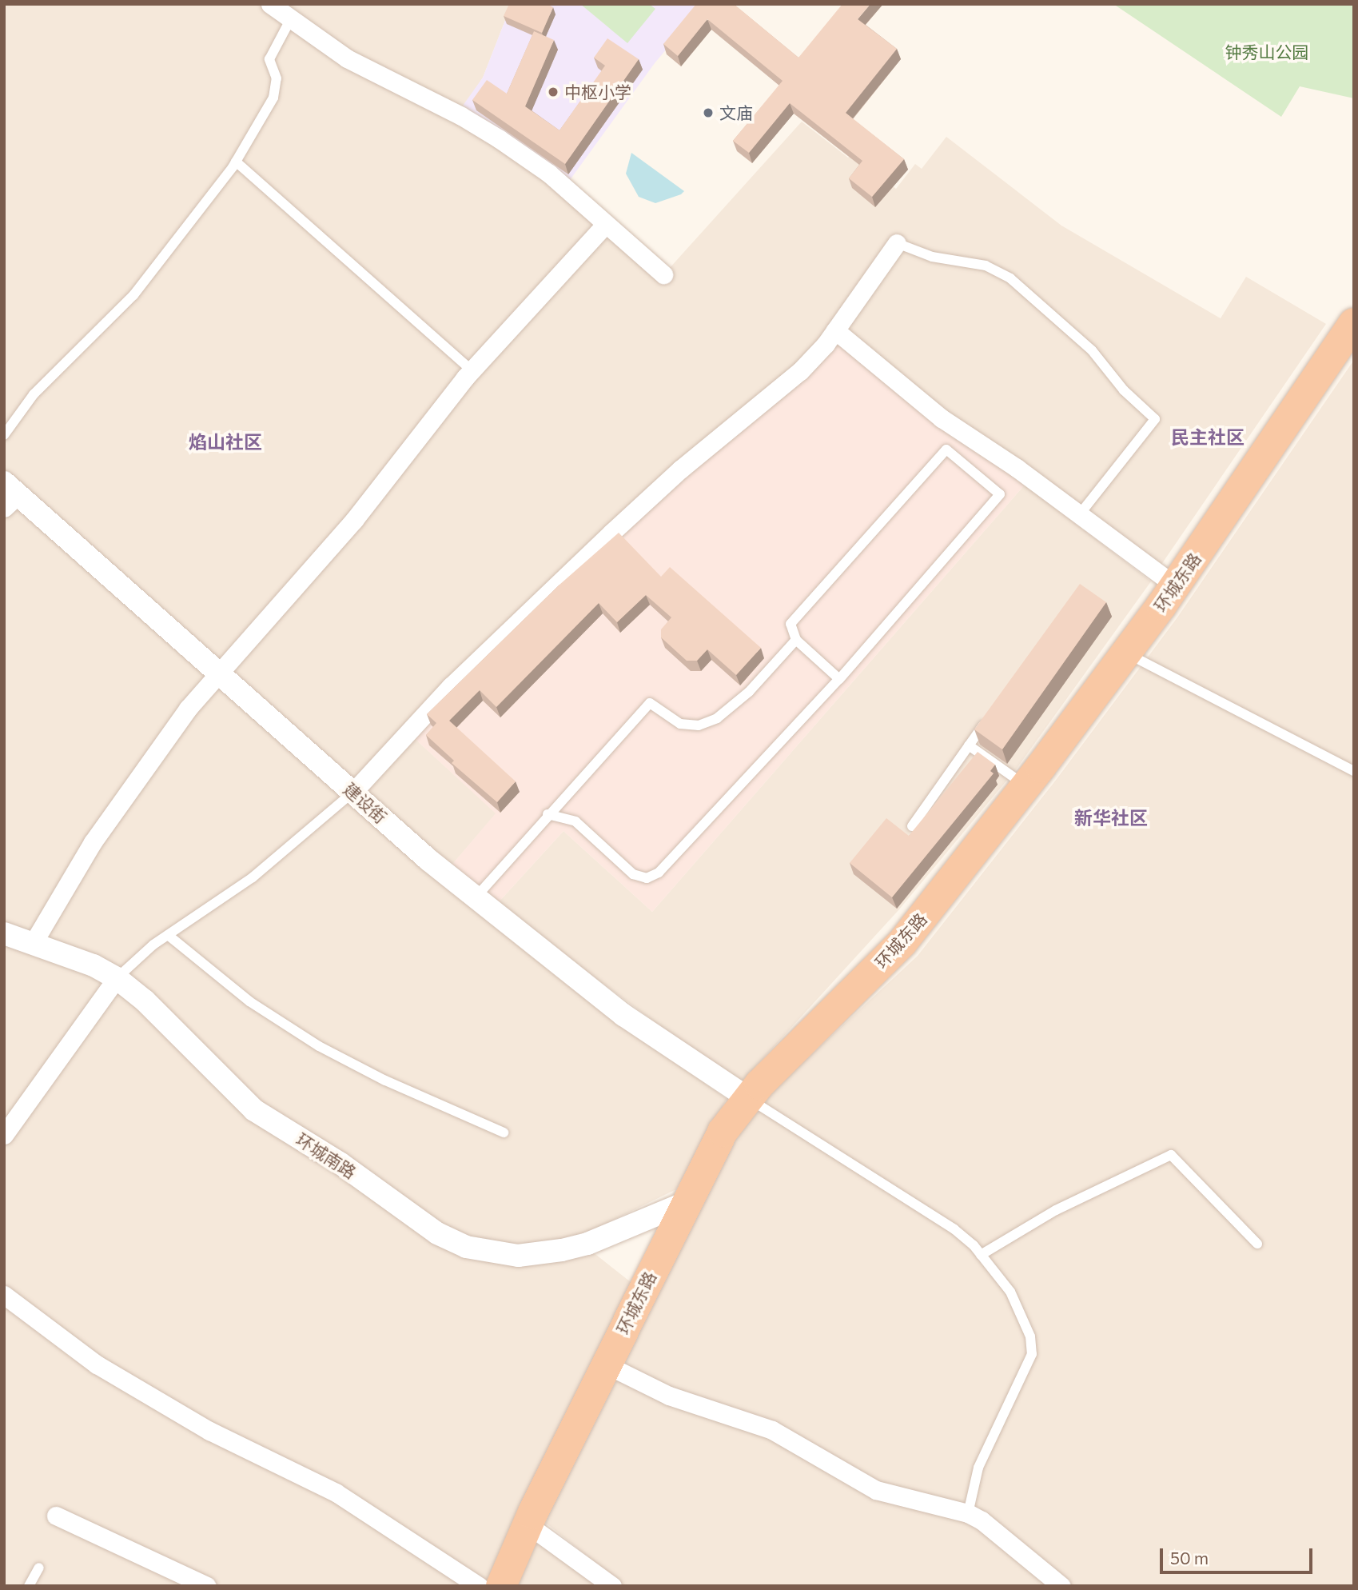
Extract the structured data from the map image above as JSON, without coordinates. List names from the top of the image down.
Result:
{
  "streets": {
    "highway": ["环城东路"],
    "street": ["建设街", "环城南路"]
  },
  "crossings": [
    ["环城东路", "建设街"],
    ["环城东路", "环城南路"]
  ],
  "districts": ["民主社区", "焰山社区", "新华社区"],
  "parks": ["钟秀山公园"],
  "places": ["中枢小学", "文庙"],
  "scale_bar": "50 m"
}
